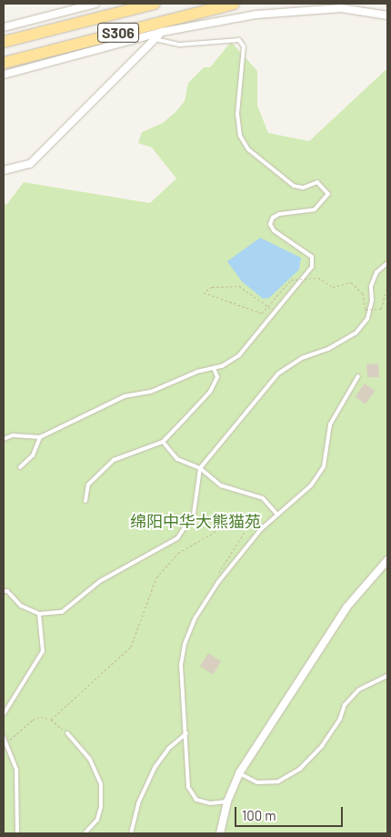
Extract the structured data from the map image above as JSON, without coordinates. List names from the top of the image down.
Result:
{
  "streets": {
    "main road": ["S306"]
  },
  "parks": ["绵阳中华大熊猫苑"],
  "scale_bar": "100 m"
}
